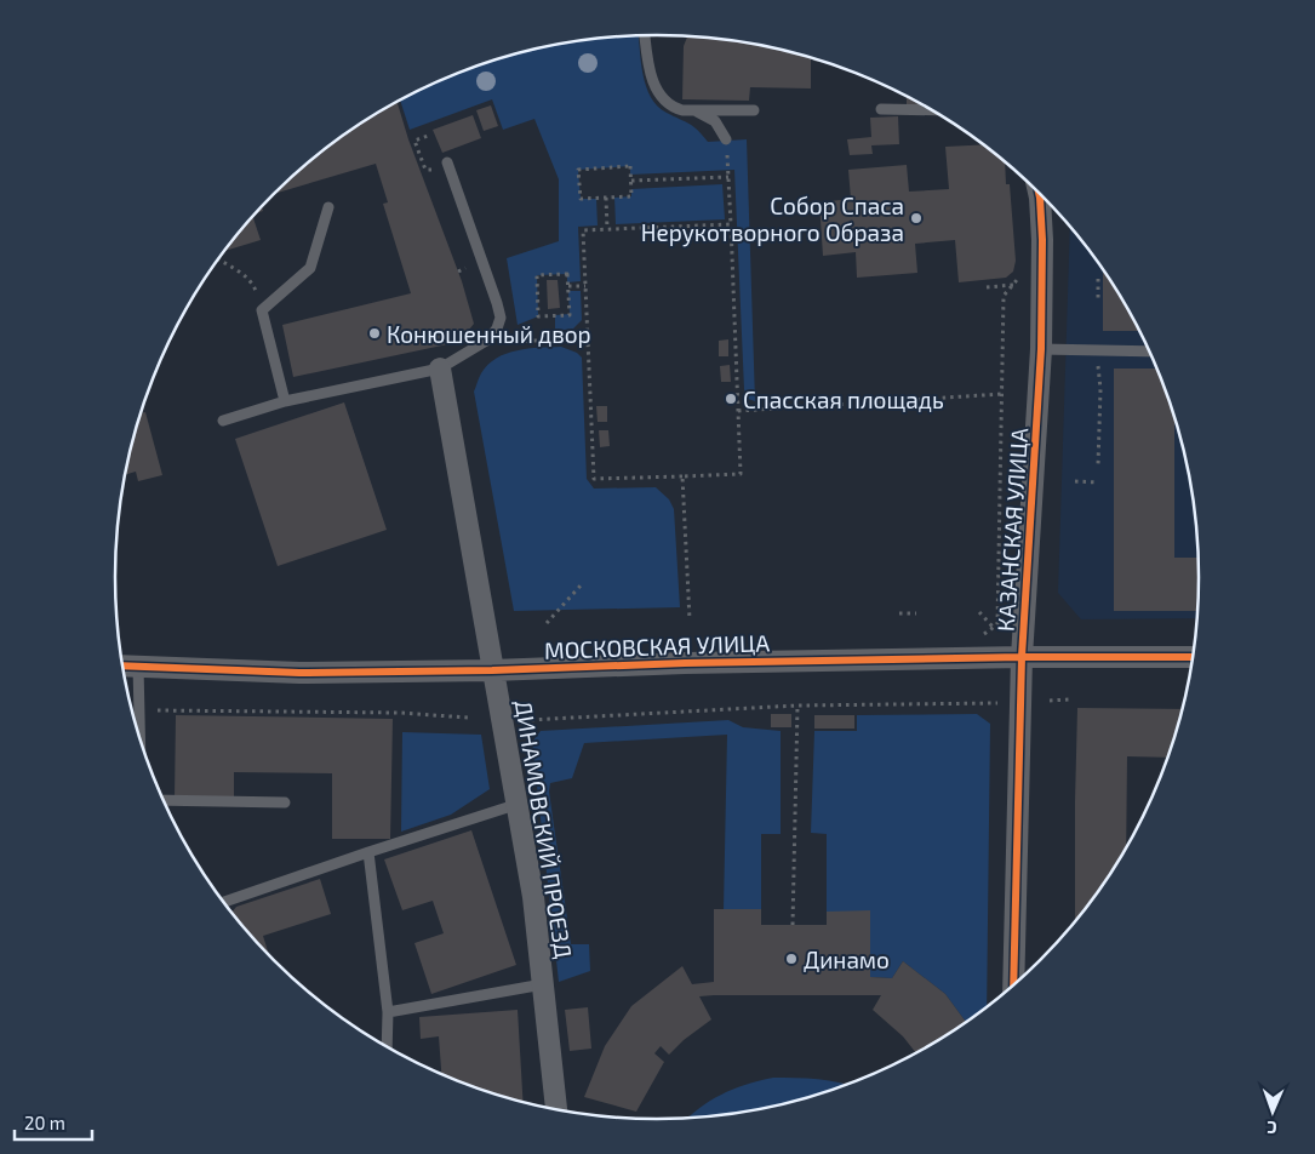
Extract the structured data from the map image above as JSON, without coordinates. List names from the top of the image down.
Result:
{
  "streets": {
    "street": ["КАЗАНСКАЯ УЛИЦА", "МОСКОВСКАЯ УЛИЦА", "ДИНАМОВСКИЙ ПРОЕЗД"]
  },
  "crossings": [
    ["КАЗАНСКАЯ УЛИЦА", "МОСКОВСКАЯ УЛИЦА"],
    ["МОСКОВСКАЯ УЛИЦА", "ДИНАМОВСКИЙ ПРОЕЗД"]
  ],
  "places": [
    "Собор Спаса Нерукотворного Образа",
    "Конюшенный двор",
    "Спасская площадь",
    "Динамо"
  ],
  "scale_bar": "20 m",
  "north": "bottom"
}
